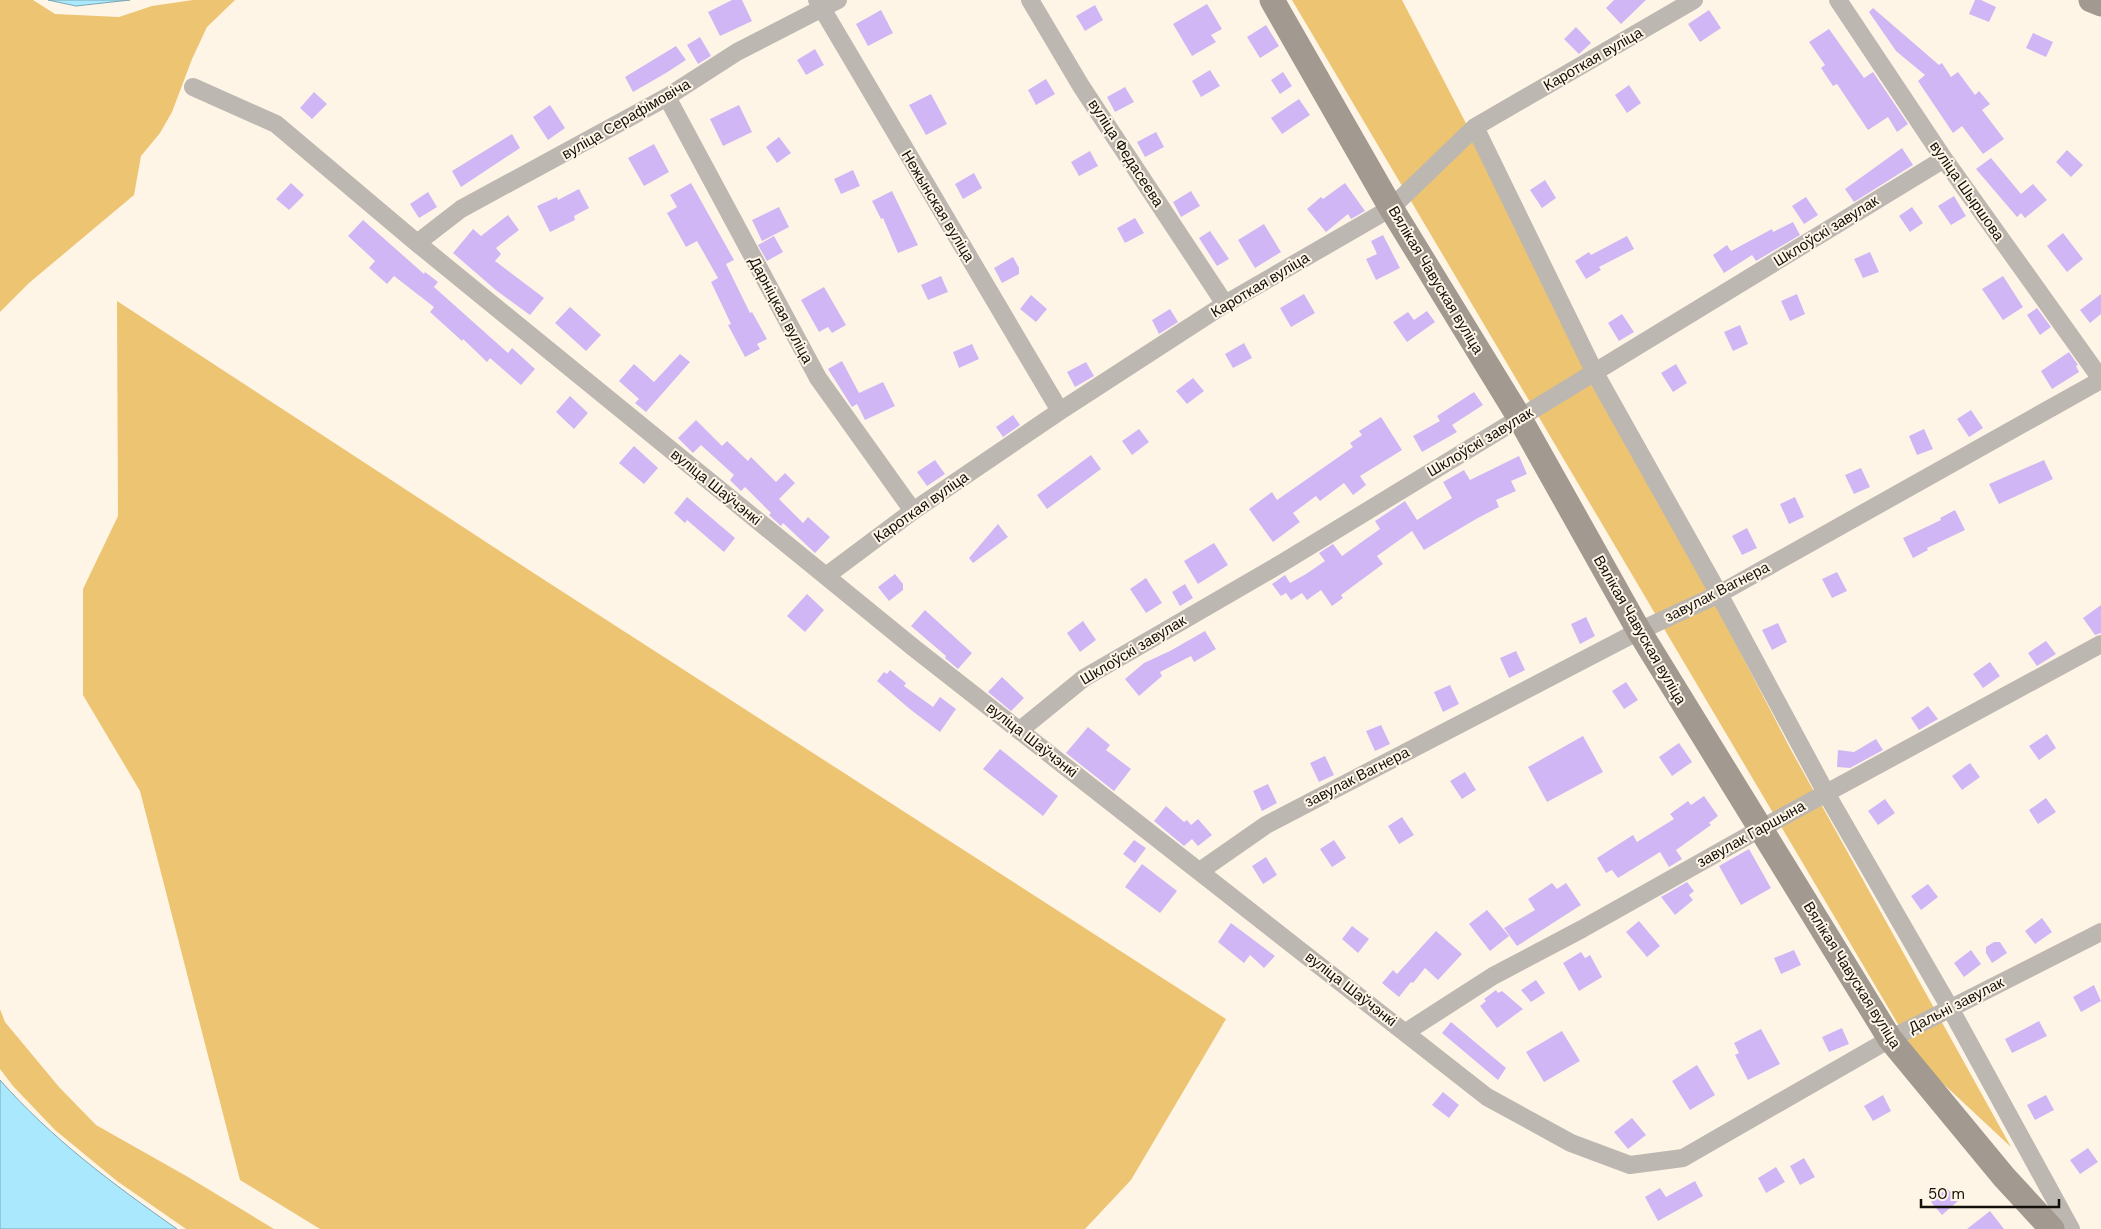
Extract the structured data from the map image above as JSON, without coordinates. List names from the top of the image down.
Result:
{
  "streets": {
    "main road": ["Вялікая Чавуская вуліца"],
    "street": [
      "Кароткая вуліца",
      "вуліца Серафімовіча",
      "вуліца Федасеева",
      "вуліца Шыршова",
      "Нежынская вуліца",
      "Шклоўскі завулак",
      "Дарніцкая вуліца",
      "вуліца Шаўчэнкі",
      "завулак Вагнера",
      "завулак Гаршына",
      "Дальні завулак"
    ]
  },
  "crossings": [
    ["Кароткая вуліца", "вуліца Федасеева"],
    ["Кароткая вуліца", "Нежынская вуліца"],
    ["Кароткая вуліца", "Вялікая Чавуская вуліца"],
    ["Кароткая вуліца", "Дарніцкая вуліца"],
    ["Кароткая вуліца", "вуліца Шаўчэнкі"],
    ["вуліца Серафімовіча", "Нежынская вуліца"],
    ["вуліца Серафімовіча", "Дарніцкая вуліца"],
    ["вуліца Серафімовіча", "вуліца Шаўчэнкі"],
    ["вуліца Шыршова", "Шклоўскі завулак"],
    ["вуліца Шыршова", "завулак Вагнера"],
    ["Шклоўскі завулак", "Вялікая Чавуская вуліца"],
    ["Шклоўскі завулак", "вуліца Шаўчэнкі"],
    ["Вялікая Чавуская вуліца", "завулак Вагнера"],
    ["Вялікая Чавуская вуліца", "завулак Гаршына"],
    ["Вялікая Чавуская вуліца", "Дальні завулак"],
    ["вуліца Шаўчэнкі", "завулак Вагнера"],
    ["вуліца Шаўчэнкі", "завулак Гаршына"],
    ["вуліца Шаўчэнкі", "Дальні завулак"]
  ],
  "scale_bar": "50 m"
}
